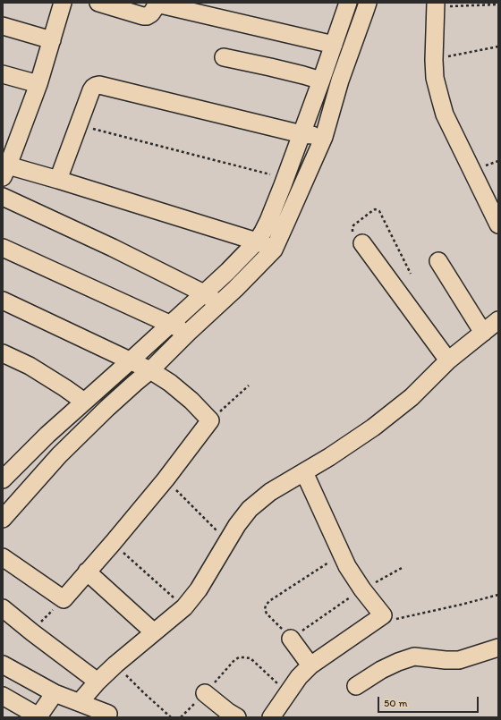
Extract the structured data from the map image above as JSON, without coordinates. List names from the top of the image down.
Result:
{
  "scale_bar": "50 m"
}
